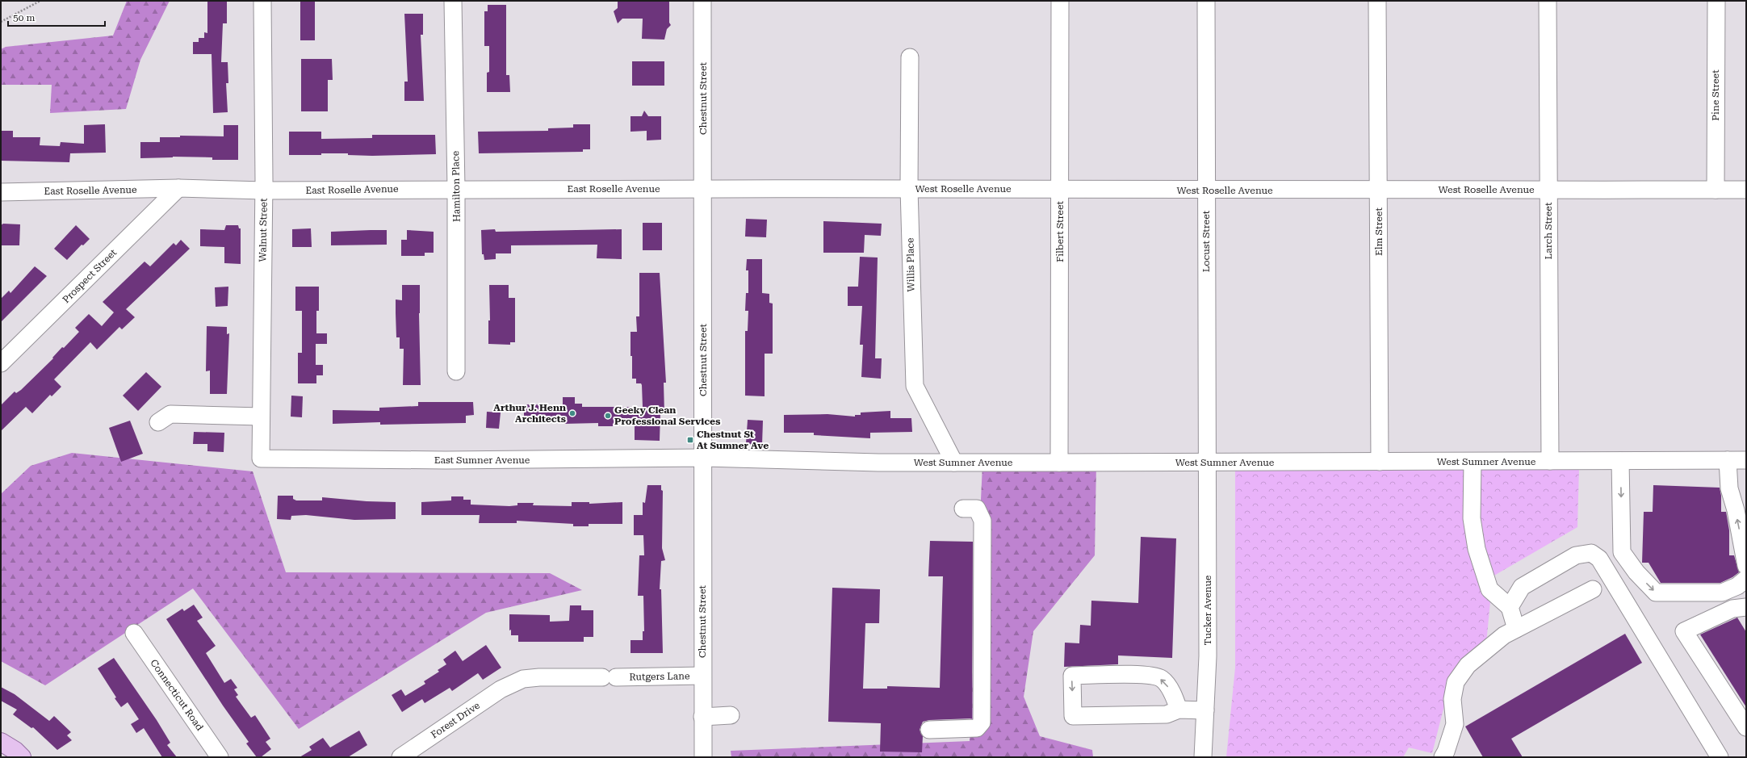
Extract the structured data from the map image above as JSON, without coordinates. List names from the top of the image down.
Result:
{
  "streets": {
    "street": [
      "Pine Street",
      "Chestnut Street",
      "Hamilton Place",
      "East Roselle Avenue",
      "West Roselle Avenue",
      "Walnut Street",
      "Larch Street",
      "Filbert Street",
      "Elm Street",
      "Locust Street",
      "Willis Place",
      "Prospect Street",
      "East Sumner Avenue",
      "West Sumner Avenue",
      "Tucker Avenue",
      "Rutgers Lane",
      "Connecticut Road",
      "Forest Drive"
    ]
  },
  "crossings": [
    ["Pine Street", "West Roselle Avenue"],
    ["Chestnut Street", "East Roselle Avenue"],
    ["Chestnut Street", "West Roselle Avenue"],
    ["Chestnut Street", "East Sumner Avenue"],
    ["Chestnut Street", "West Sumner Avenue"],
    ["Chestnut Street", "Rutgers Lane"],
    ["Hamilton Place", "East Roselle Avenue"],
    ["East Roselle Avenue", "West Roselle Avenue"],
    ["East Roselle Avenue", "Walnut Street"],
    ["East Roselle Avenue", "Prospect Street"],
    ["West Roselle Avenue", "Larch Street"],
    ["West Roselle Avenue", "Filbert Street"],
    ["West Roselle Avenue", "Elm Street"],
    ["West Roselle Avenue", "Locust Street"],
    ["West Roselle Avenue", "Willis Place"],
    ["Walnut Street", "East Sumner Avenue"],
    ["Larch Street", "West Sumner Avenue"],
    ["Filbert Street", "West Sumner Avenue"],
    ["Elm Street", "West Sumner Avenue"],
    ["Locust Street", "West Sumner Avenue"],
    ["Locust Street", "Tucker Avenue"],
    ["Willis Place", "West Sumner Avenue"],
    ["East Sumner Avenue", "West Sumner Avenue"],
    ["West Sumner Avenue", "Tucker Avenue"],
    ["Rutgers Lane", "Forest Drive"]
  ],
  "places": {
    "other": ["Arthur J. Henn Architects", "Geeky Clean Professional Services"],
    "transit": ["Chestnut St At Sumner Ave"]
  },
  "scale_bar": "50 m"
}
